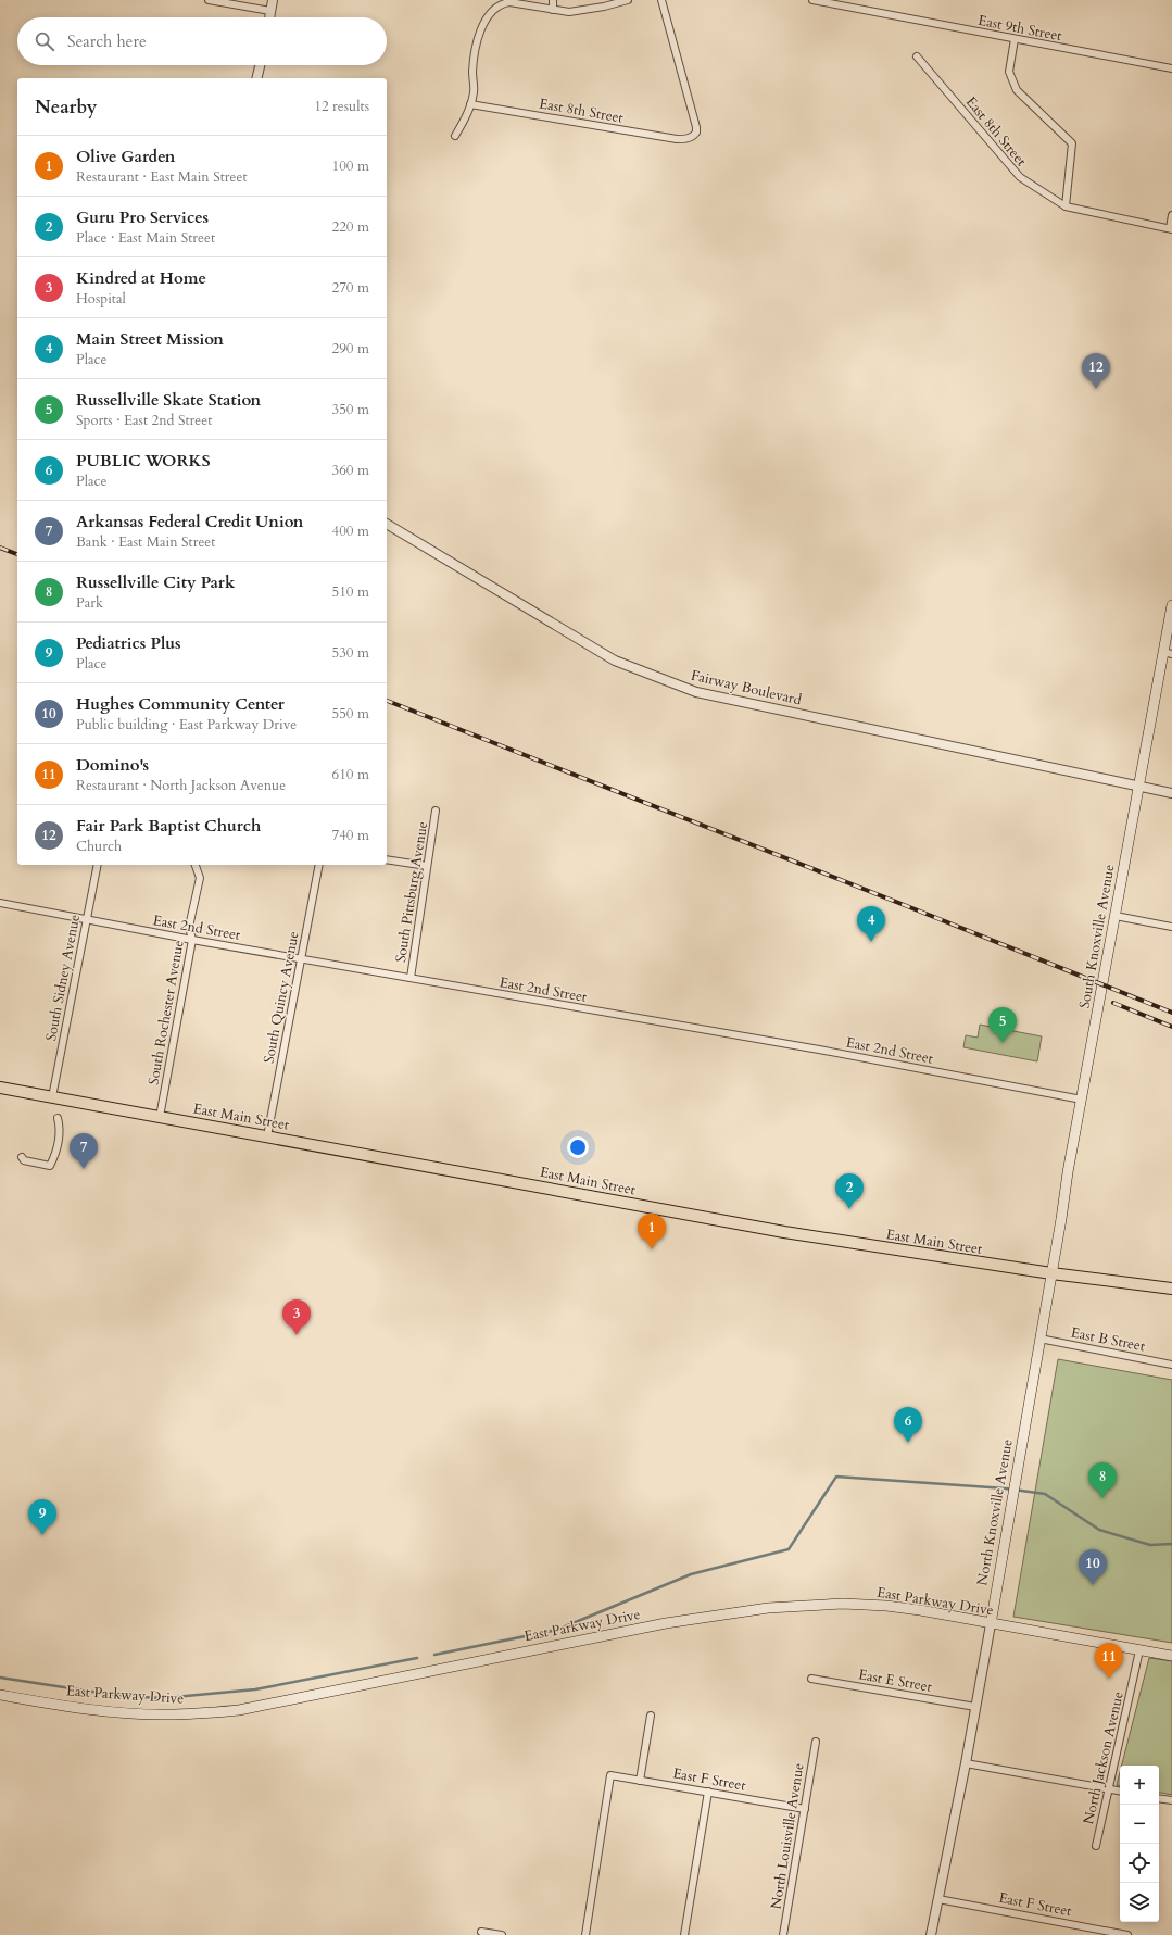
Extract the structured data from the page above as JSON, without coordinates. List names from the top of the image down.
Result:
{
  "streets": {
    "main road": [
      "South Knoxville Avenue",
      "East Main Street",
      "North Knoxville Avenue",
      "East Parkway Drive"
    ],
    "street": [
      "East 9th Street",
      "East 8th Street",
      "Fairway Boulevard",
      "South Pittsburg Avenue",
      "East 2nd Street",
      "South Sidney Avenue",
      "South Quincy Avenue",
      "South Rochester Avenue",
      "East B Street",
      "East E Street",
      "North Jackson Avenue",
      "East F Street",
      "North Louisville Avenue"
    ]
  },
  "crossings": [
    ["Fairway Boulevard", "South Knoxville Avenue"],
    ["South Pittsburg Avenue", "East 2nd Street"],
    ["East 2nd Street", "South Knoxville Avenue"],
    ["East 2nd Street", "South Sidney Avenue"],
    ["East 2nd Street", "South Quincy Avenue"],
    ["East 2nd Street", "South Rochester Avenue"],
    ["South Knoxville Avenue", "East Main Street"],
    ["South Knoxville Avenue", "North Knoxville Avenue"],
    ["South Sidney Avenue", "East Main Street"],
    ["South Quincy Avenue", "East Main Street"],
    ["South Rochester Avenue", "East Main Street"],
    ["East Main Street", "North Knoxville Avenue"],
    ["East B Street", "North Knoxville Avenue"],
    ["North Knoxville Avenue", "East Parkway Drive"],
    ["North Knoxville Avenue", "East E Street"],
    ["North Knoxville Avenue", "East F Street"],
    ["East Parkway Drive", "North Jackson Avenue"],
    ["East F Street", "North Louisville Avenue"]
  ],
  "page": {
    "search": "Search here",
    "heading": ["Nearby", "12 results"],
    "list": [
      {
        "mark": "1",
        "name": "Olive Garden",
        "note": "Restaurant · East Main Street",
        "value": "100 m"
      },
      {
        "mark": "2",
        "name": "Guru Pro Services",
        "note": "Place · East Main Street",
        "value": "220 m"
      },
      {
        "mark": "3",
        "name": "Kindred at Home",
        "note": "Hospital",
        "value": "270 m"
      },
      {
        "mark": "4",
        "name": "Main Street Mission",
        "note": "Place",
        "value": "290 m"
      },
      {
        "mark": "5",
        "name": "Russellville Skate Station",
        "note": "Sports · East 2nd Street",
        "value": "350 m"
      },
      {
        "mark": "6",
        "name": "PUBLIC WORKS",
        "note": "Place",
        "value": "360 m"
      },
      {
        "mark": "7",
        "name": "Arkansas Federal Credit Union",
        "note": "Bank · East Main Street",
        "value": "400 m"
      },
      {
        "mark": "8",
        "name": "Russellville City Park",
        "note": "Park",
        "value": "510 m"
      },
      {
        "mark": "9",
        "name": "Pediatrics Plus",
        "note": "Place",
        "value": "530 m"
      },
      {
        "mark": "10",
        "name": "Hughes Community Center",
        "note": "Public building · East Parkway Drive",
        "value": "550 m"
      },
      {
        "mark": "11",
        "name": "Domino's",
        "note": "Restaurant · North Jackson Avenue",
        "value": "610 m"
      },
      {
        "mark": "12",
        "name": "Fair Park Baptist Church",
        "note": "Church",
        "value": "740 m"
      }
    ],
    "pins": [
      "12",
      "4",
      "5",
      "7",
      "2",
      "1",
      "3",
      "6",
      "8",
      "9",
      "10",
      "11"
    ],
    "map_buttons": ["+", "−"]
  }
}
